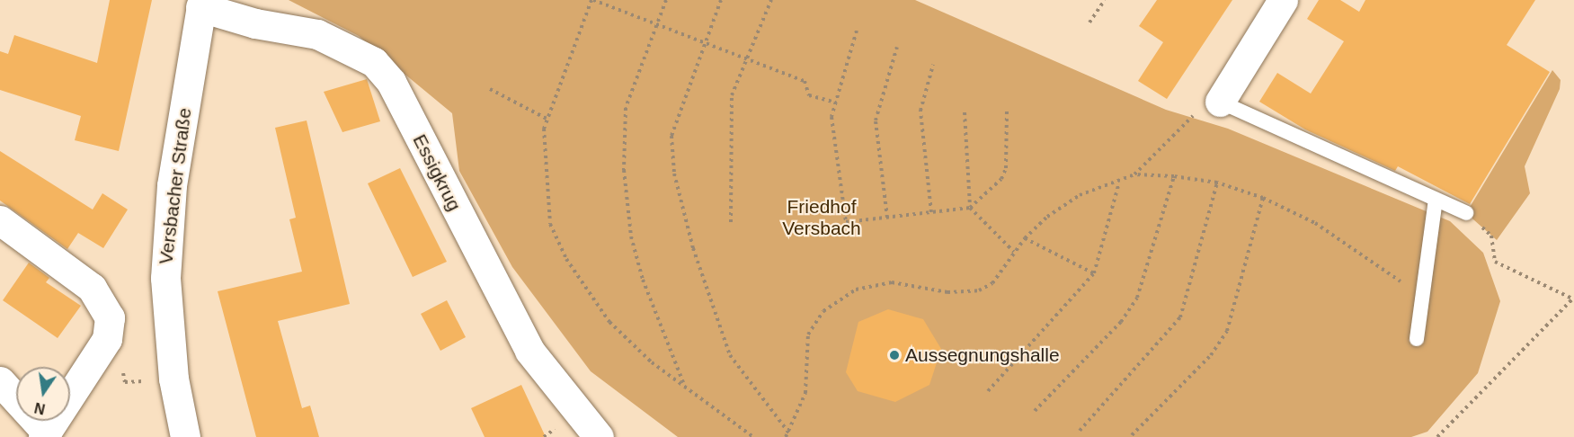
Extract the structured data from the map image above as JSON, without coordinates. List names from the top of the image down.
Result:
{
  "streets": {
    "street": ["Essigkrug", "Versbacher Straße"]
  },
  "crossings": [
    ["Essigkrug", "Versbacher Straße"]
  ],
  "parks": ["Friedhof Versbach"],
  "places": ["Aussegnungshalle"],
  "north": "bottom"
}
